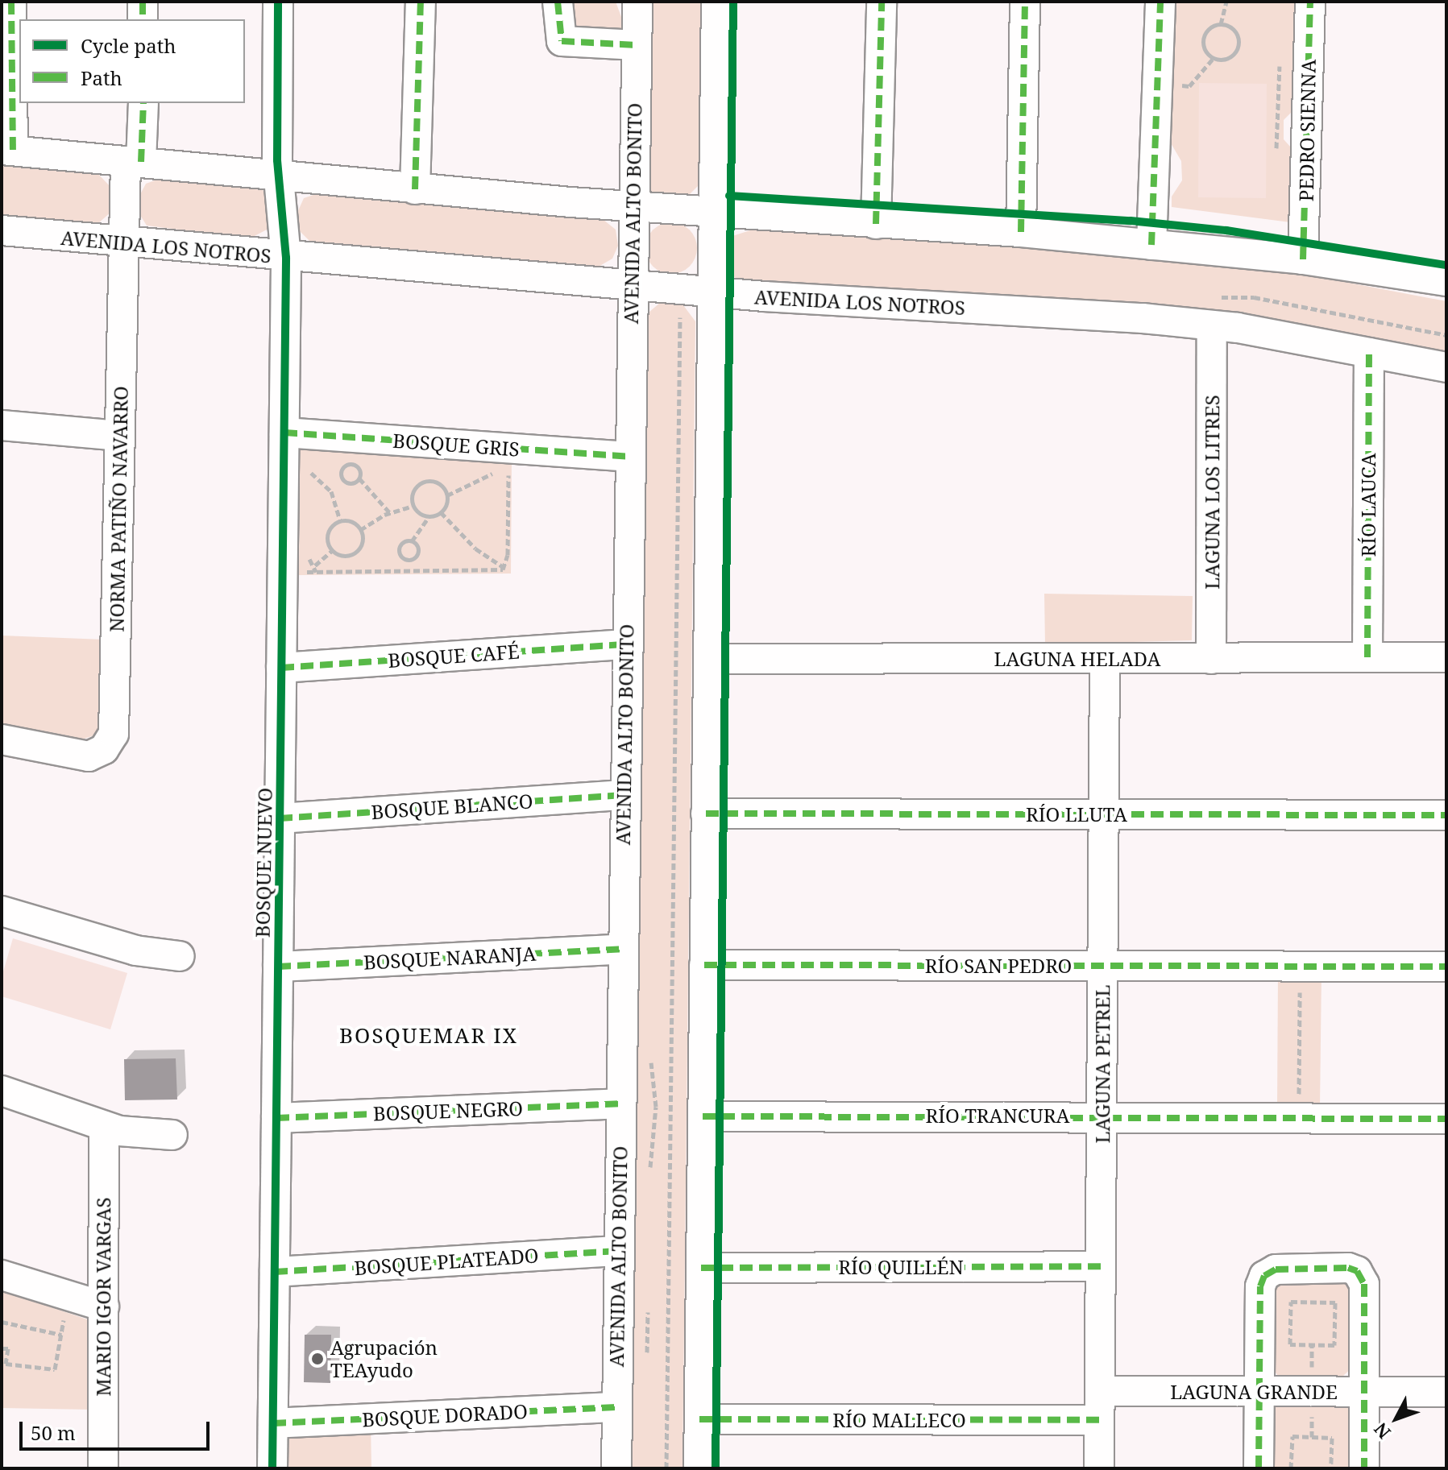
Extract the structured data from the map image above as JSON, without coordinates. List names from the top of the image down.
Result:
{
  "streets": {
    "street": [
      "PEDRO SIENNA",
      "AVENIDA ALTO BONITO",
      "AVENIDA LOS NOTROS",
      "BOSQUE GRIS",
      "LAGUNA LOS LITRES",
      "RÍO LAUCA",
      "NORMA PATIÑO NAVARRO",
      "BOSQUE CAFÉ",
      "LAGUNA HELADA",
      "BOSQUE BLANCO",
      "RÍO LLUTA",
      "BOSQUE NUEVO",
      "BOSQUE NARANJA",
      "RÍO SAN PEDRO",
      "LAGUNA PETREL",
      "BOSQUE NEGRO",
      "RÍO TRANCURA",
      "BOSQUE PLATEADO",
      "RÍO QUILLÉN",
      "MARIO IGOR VARGAS",
      "LAGUNA GRANDE",
      "BOSQUE DORADO",
      "RÍO MALLECO"
    ]
  },
  "crossings": [
    ["AVENIDA ALTO BONITO", "AVENIDA LOS NOTROS"],
    ["AVENIDA ALTO BONITO", "BOSQUE GRIS"],
    ["AVENIDA ALTO BONITO", "BOSQUE CAFÉ"],
    ["AVENIDA ALTO BONITO", "BOSQUE BLANCO"],
    ["AVENIDA ALTO BONITO", "BOSQUE NARANJA"],
    ["AVENIDA ALTO BONITO", "BOSQUE NEGRO"],
    ["AVENIDA ALTO BONITO", "BOSQUE PLATEADO"],
    ["AVENIDA ALTO BONITO", "BOSQUE DORADO"],
    ["AVENIDA LOS NOTROS", "LAGUNA LOS LITRES"],
    ["AVENIDA LOS NOTROS", "RÍO LAUCA"],
    ["AVENIDA LOS NOTROS", "NORMA PATIÑO NAVARRO"],
    ["AVENIDA LOS NOTROS", "BOSQUE NUEVO"],
    ["BOSQUE GRIS", "BOSQUE NUEVO"],
    ["LAGUNA LOS LITRES", "LAGUNA HELADA"],
    ["RÍO LAUCA", "LAGUNA HELADA"],
    ["BOSQUE CAFÉ", "BOSQUE NUEVO"],
    ["LAGUNA HELADA", "LAGUNA PETREL"],
    ["BOSQUE BLANCO", "BOSQUE NUEVO"],
    ["RÍO LLUTA", "LAGUNA PETREL"],
    ["BOSQUE NUEVO", "BOSQUE NARANJA"],
    ["BOSQUE NUEVO", "BOSQUE NEGRO"],
    ["BOSQUE NUEVO", "BOSQUE PLATEADO"],
    ["BOSQUE NUEVO", "BOSQUE DORADO"],
    ["RÍO SAN PEDRO", "LAGUNA PETREL"],
    ["LAGUNA PETREL", "RÍO TRANCURA"],
    ["LAGUNA PETREL", "RÍO QUILLÉN"],
    ["LAGUNA PETREL", "LAGUNA GRANDE"],
    ["LAGUNA PETREL", "RÍO MALLECO"]
  ],
  "districts": ["BOSQUEMAR IX"],
  "places": ["Agrupación TEAyudo"],
  "legend": ["Cycle path", "Path"],
  "scale_bar": "50 m",
  "north": "bottom left"
}
